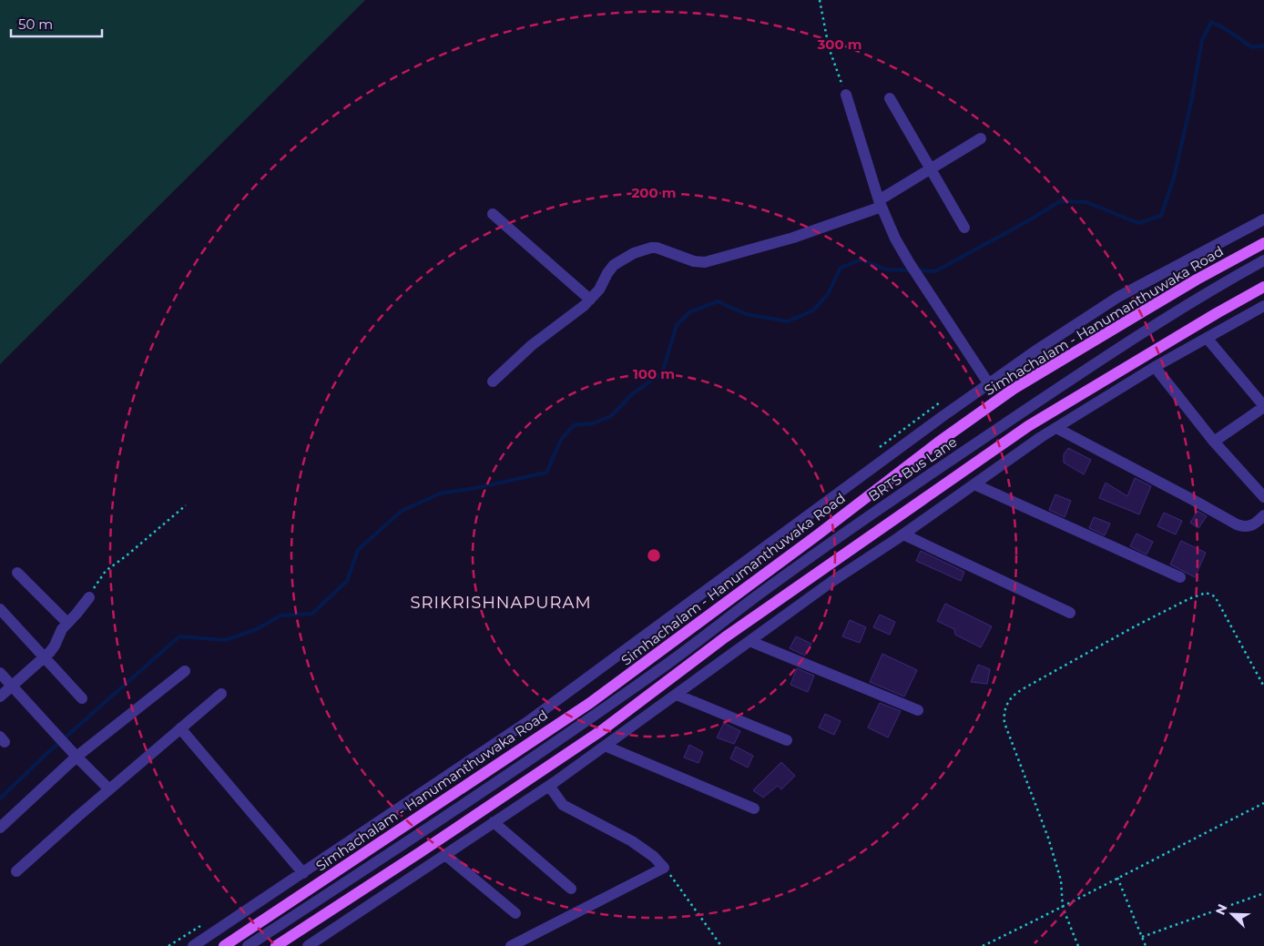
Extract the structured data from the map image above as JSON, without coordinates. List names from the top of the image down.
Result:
{
  "streets": {
    "main road": ["Simhachalam - Hanumanthuwaka Road"],
    "street": ["BRTS Bus Lane"]
  },
  "districts": ["SRIKRISHNAPURAM"],
  "scale_bar": "50 m",
  "north": "top left",
  "rings": ["300 m", "200 m", "100 m"]
}
